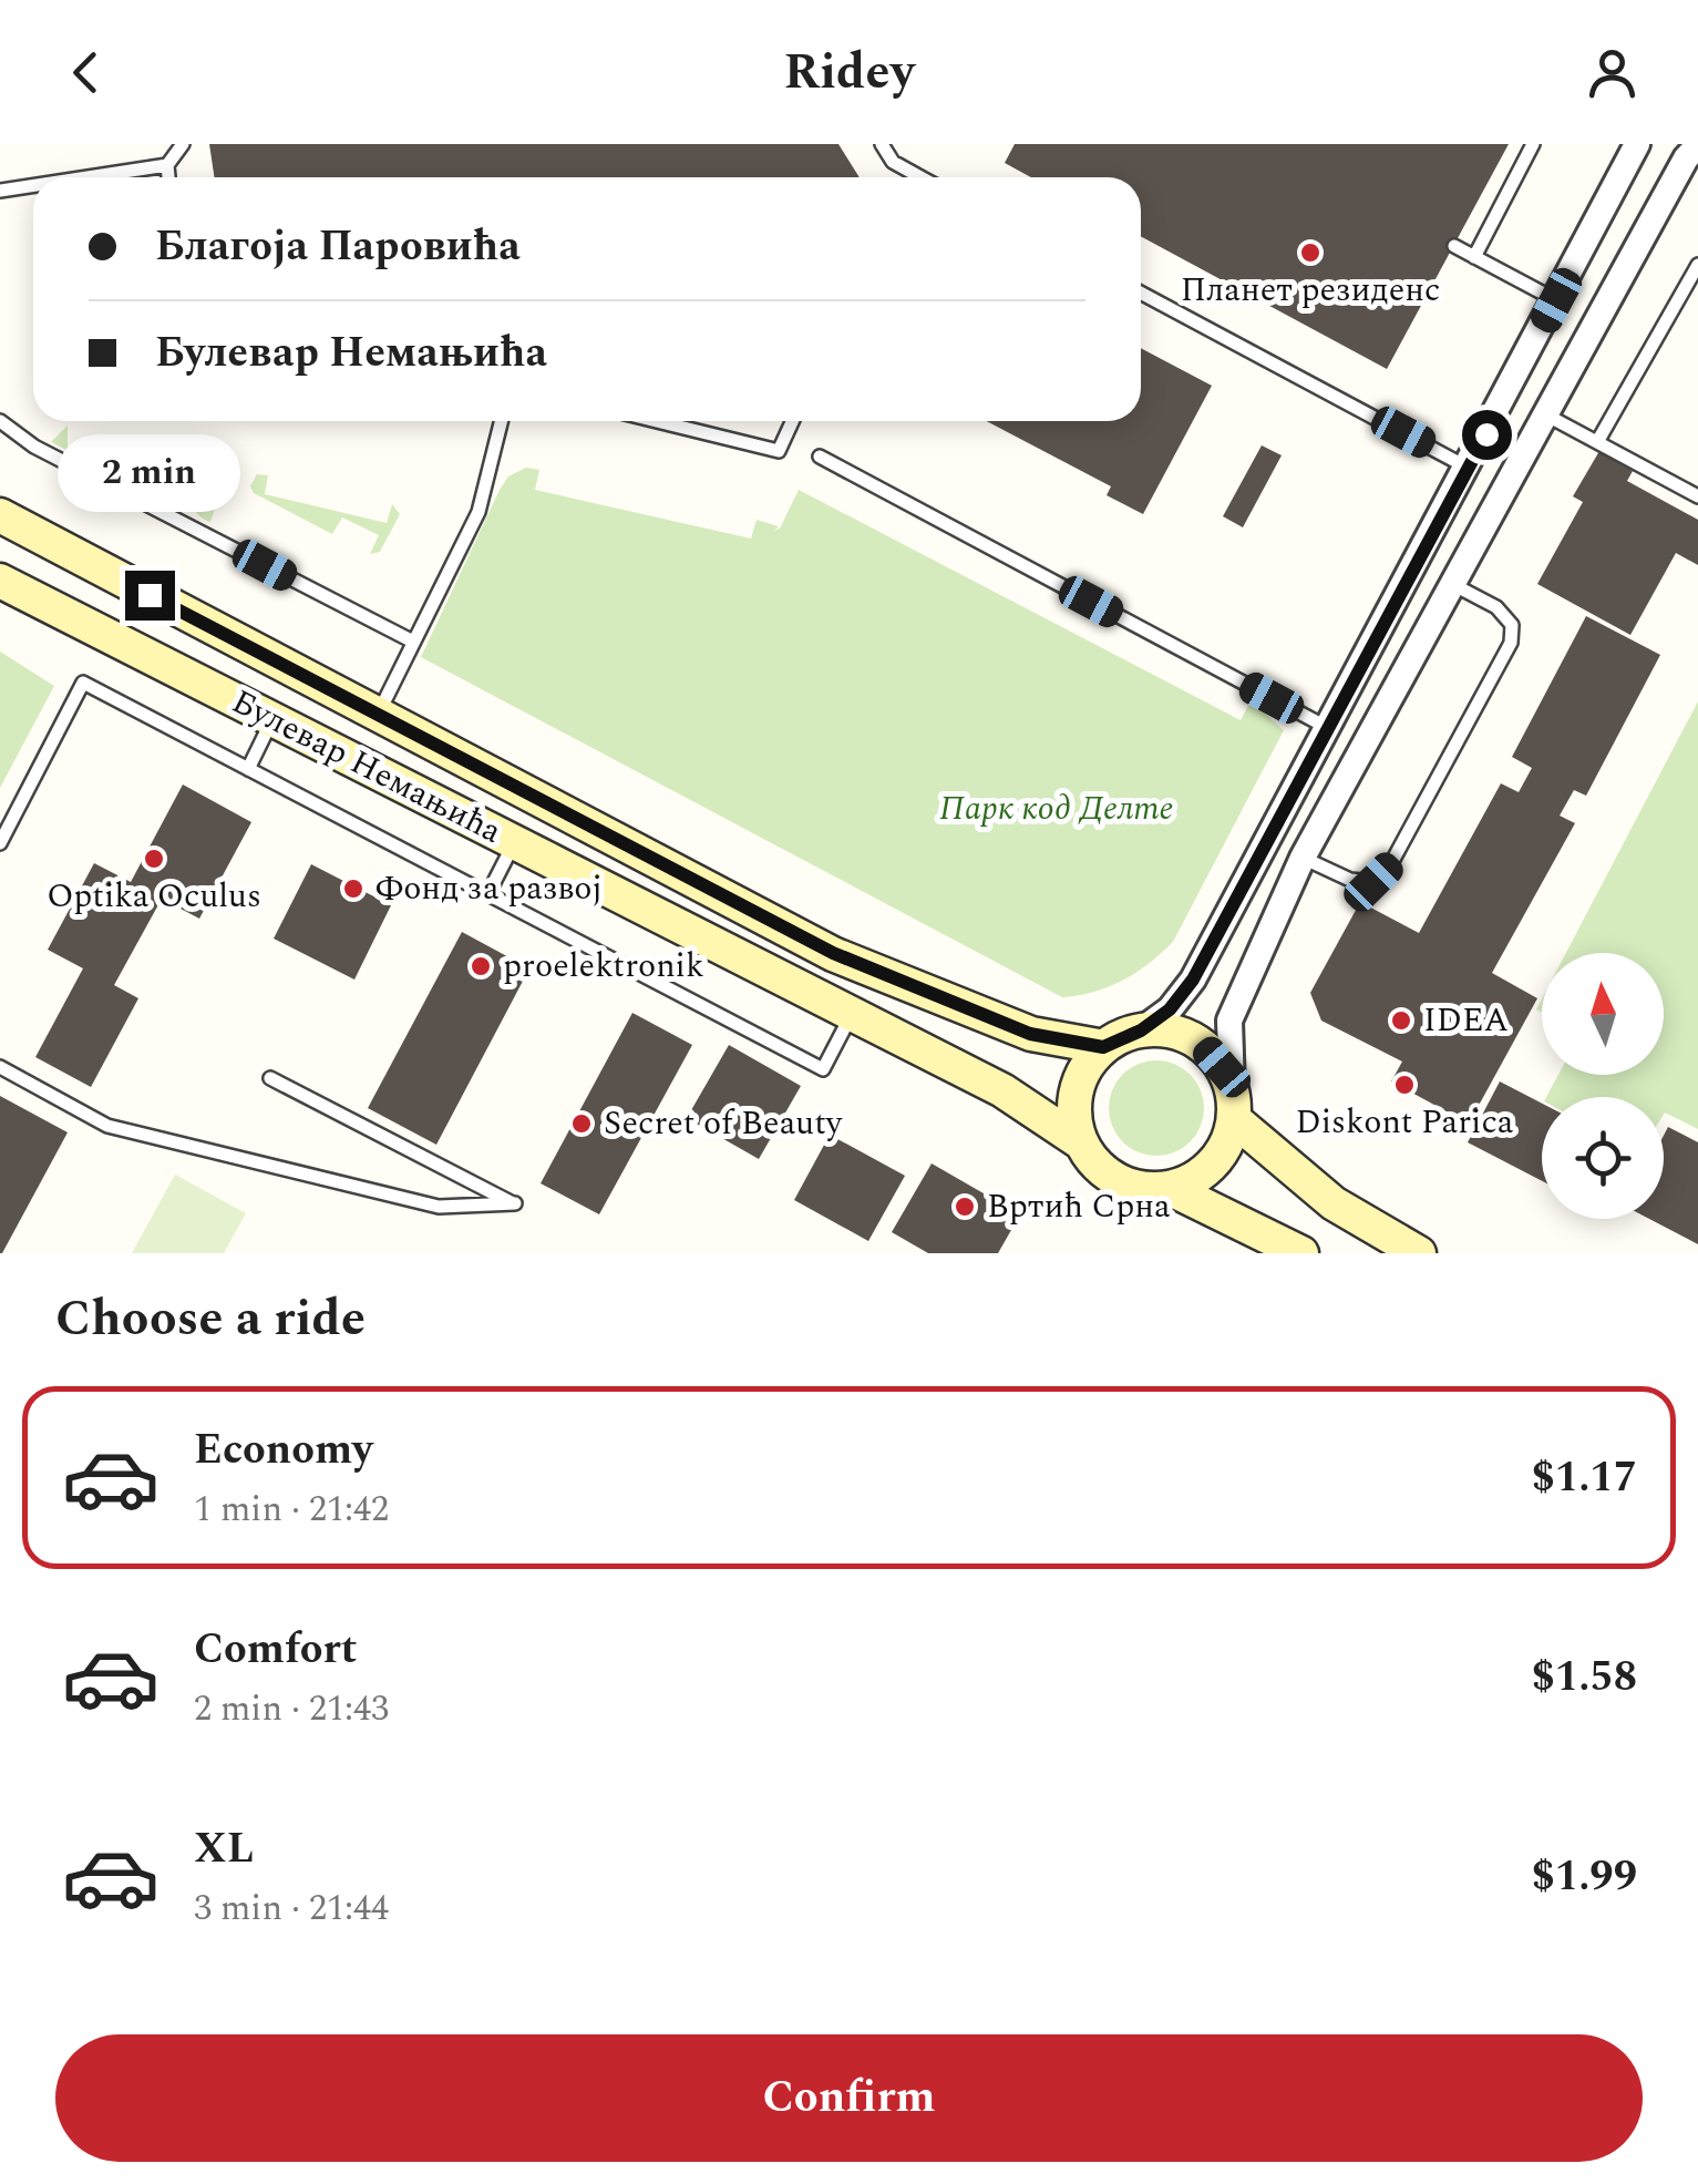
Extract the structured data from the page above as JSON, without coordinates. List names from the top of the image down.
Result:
{
  "streets": {
    "street": ["Булевар Немањића"]
  },
  "parks": ["Парк код Делте"],
  "places": [
    "Планет резиденс",
    "Optika Oculus",
    "Фонд за развој",
    "proelektronik",
    "IDEA",
    "Diskont Parica",
    "Secret of Beauty",
    "Вртић Срна"
  ],
  "north": "top",
  "page": {
    "header": "Ridey",
    "banner": ["Благоја Паровића", "Булевар Немањића"],
    "bubble": "2 min",
    "heading": "Choose a ride",
    "list": [
      {
        "name": "Economy",
        "note": "1 min · 21:42",
        "value": "$1.17"
      },
      {
        "name": "Comfort",
        "note": "2 min · 21:43",
        "value": "$1.58"
      },
      {
        "name": "XL",
        "note": "3 min · 21:44",
        "value": "$1.99"
      }
    ],
    "buttons": "Confirm"
  }
}
